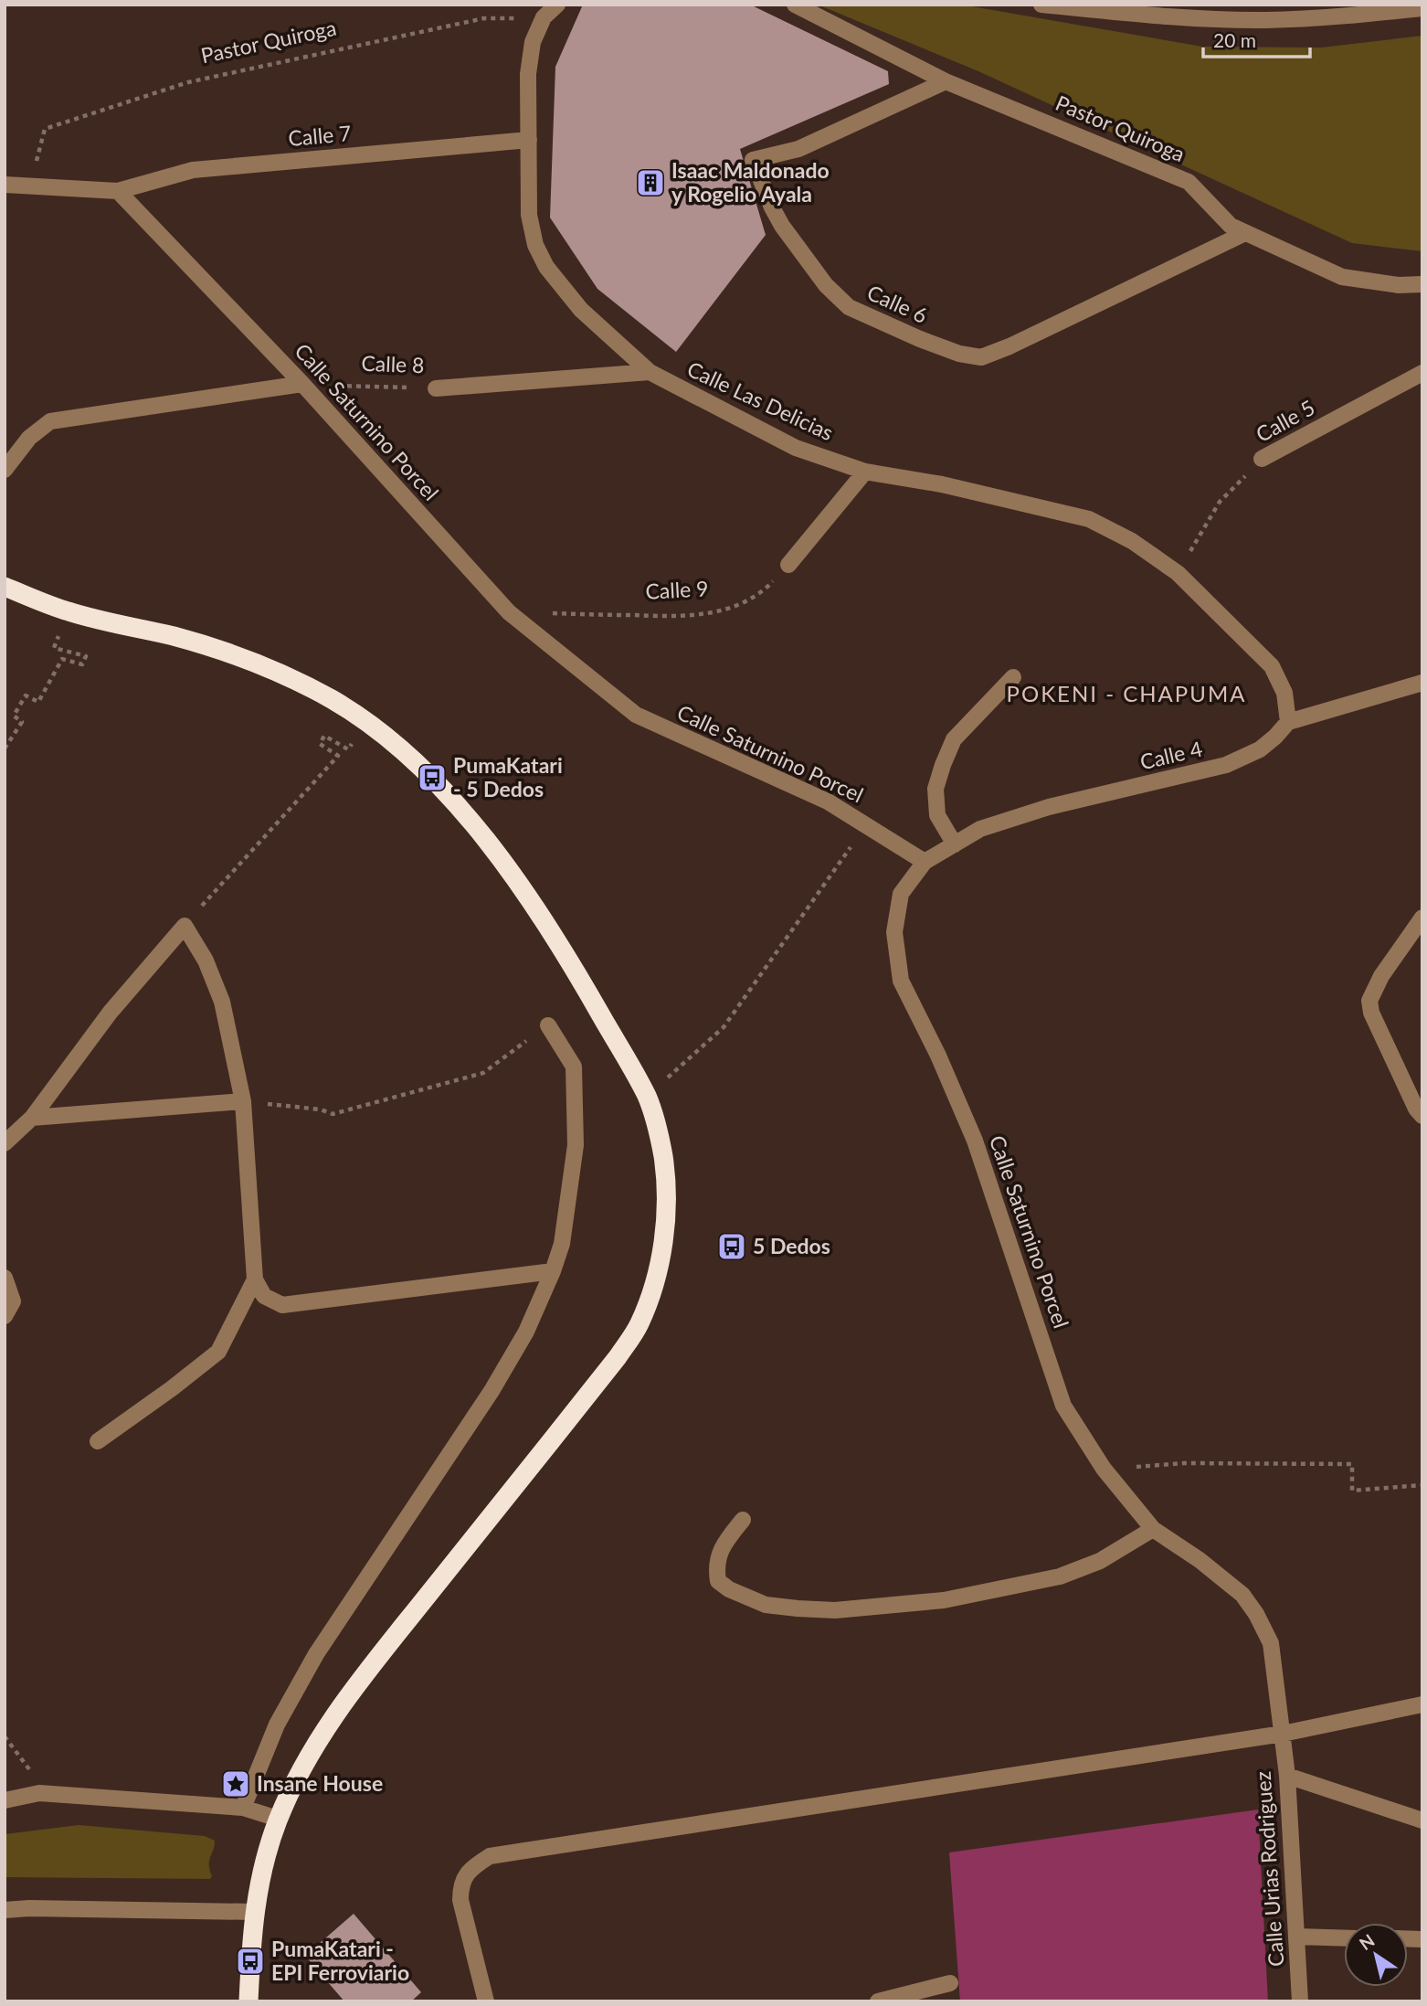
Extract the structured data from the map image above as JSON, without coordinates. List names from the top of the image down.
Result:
{
  "streets": {
    "street": [
      "Pastor Quiroga",
      "Calle 7",
      "Calle 6",
      "Calle 8",
      "Calle Las Delicias",
      "Calle 5",
      "Calle Saturnino Porcel",
      "Calle 4",
      "Calle Urias Rodriguez"
    ],
    "path": ["Calle 9"]
  },
  "crossings": [
    ["Pastor Quiroga", "Calle 6"],
    ["Pastor Quiroga", "Calle Las Delicias"],
    ["Calle 7", "Calle Las Delicias"],
    ["Calle 7", "Calle Saturnino Porcel"],
    ["Calle 8", "Calle Las Delicias"],
    ["Calle 8", "Calle Saturnino Porcel"],
    ["Calle Las Delicias", "Calle 5"],
    ["Calle Las Delicias", "Calle 4"],
    ["Calle Saturnino Porcel", "Calle 9"],
    ["Calle Saturnino Porcel", "Calle 4"],
    ["Calle Saturnino Porcel", "Calle Urias Rodriguez"]
  ],
  "districts": ["POKENI - CHAPUMA"],
  "places": {
    "building": ["Isaac Maldonado y Rogelio Ayala"],
    "bus stop": ["PumaKatari - 5 Dedos", "5 Dedos", "PumaKatari - EPI Ferroviario"],
    "place": ["Insane House"]
  },
  "scale_bar": "20 m",
  "north": "top left"
}
